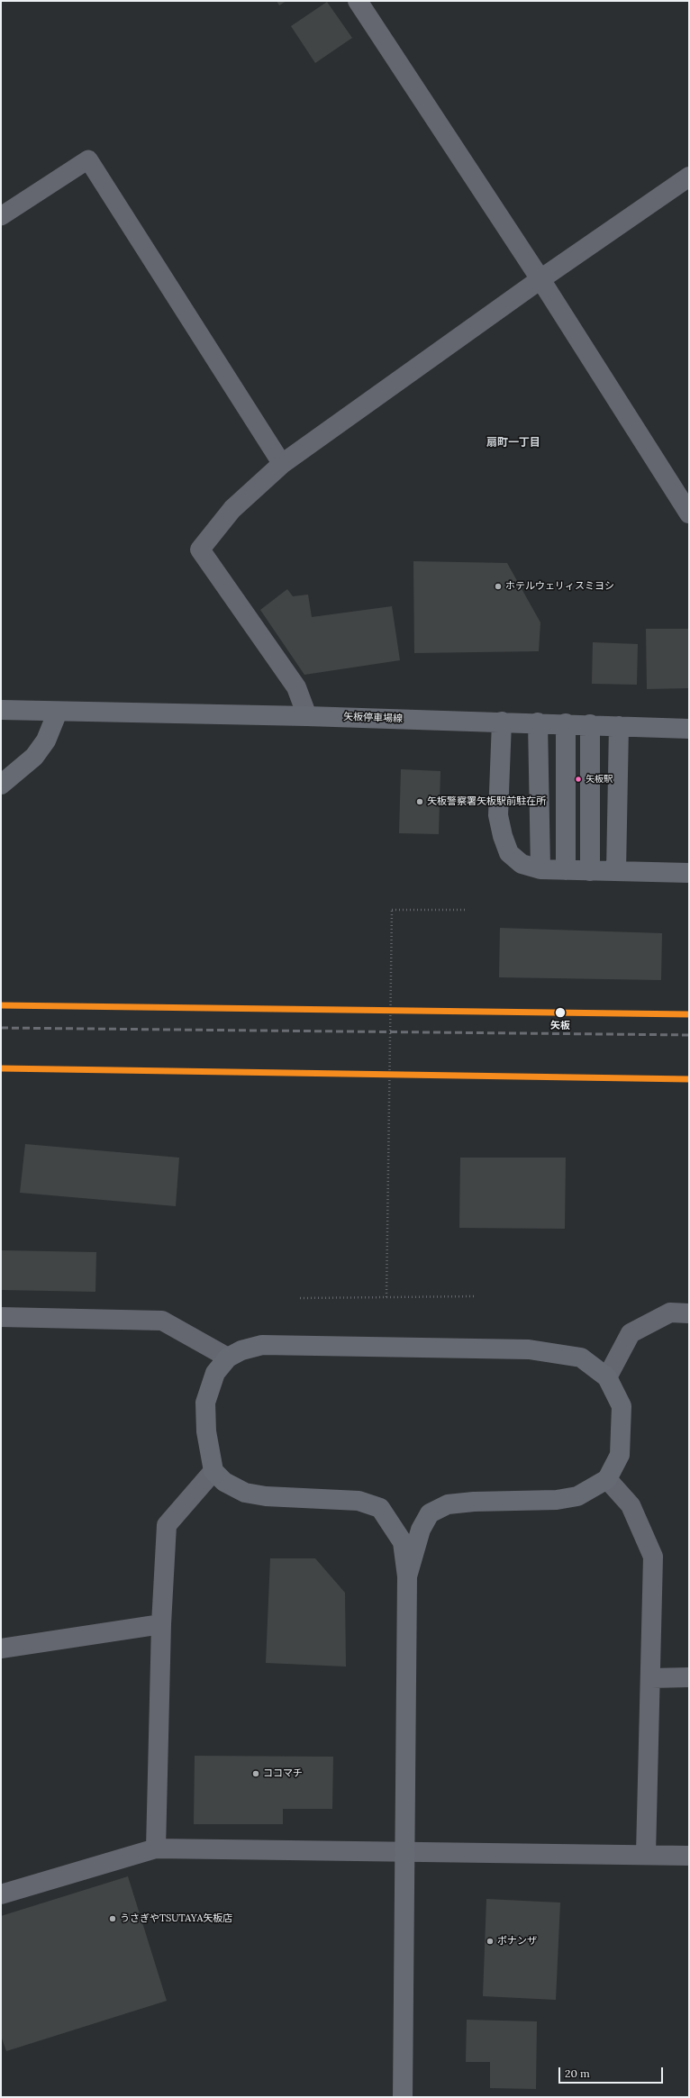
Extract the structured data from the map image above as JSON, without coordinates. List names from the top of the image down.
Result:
{
  "streets": {
    "street": ["矢板停車場線"]
  },
  "districts": ["扇町一丁目"],
  "places": [
    "ホテルウェリィスミヨシ",
    "矢板駅",
    "矢板警察署矢板駅前駐在所",
    "矢板",
    "ココマチ",
    "うさぎやTSUTAYA矢板店",
    "ボナンザ"
  ],
  "scale_bar": "20 m"
}
